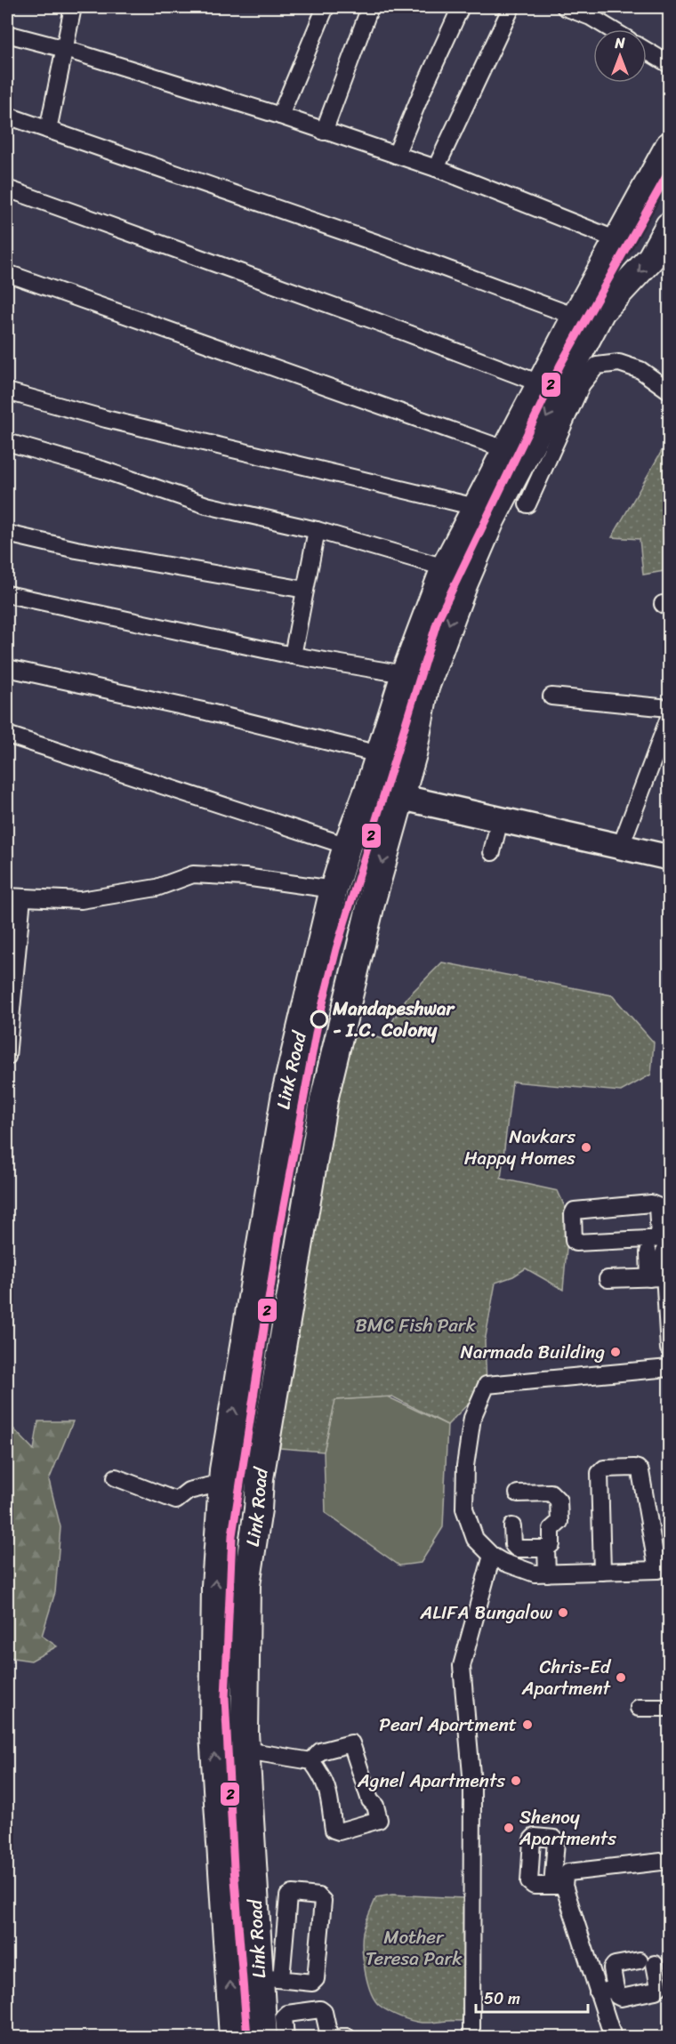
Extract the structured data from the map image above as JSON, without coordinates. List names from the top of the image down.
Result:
{
  "streets": {
    "main road": ["Link Road"]
  },
  "parks": ["BMC Fish Park", "Mother Teresa Park"],
  "places": [
    "Mandapeshwar - I.C. Colony",
    "Navkars Happy Homes",
    "Narmada Building",
    "ALIFA Bungalow",
    "Chris-Ed Apartment",
    "Pearl Apartment",
    "Agnel Apartments",
    "Shenoy Apartments"
  ],
  "lines": ["transit line 2"],
  "scale_bar": "50 m",
  "north": "top"
}
